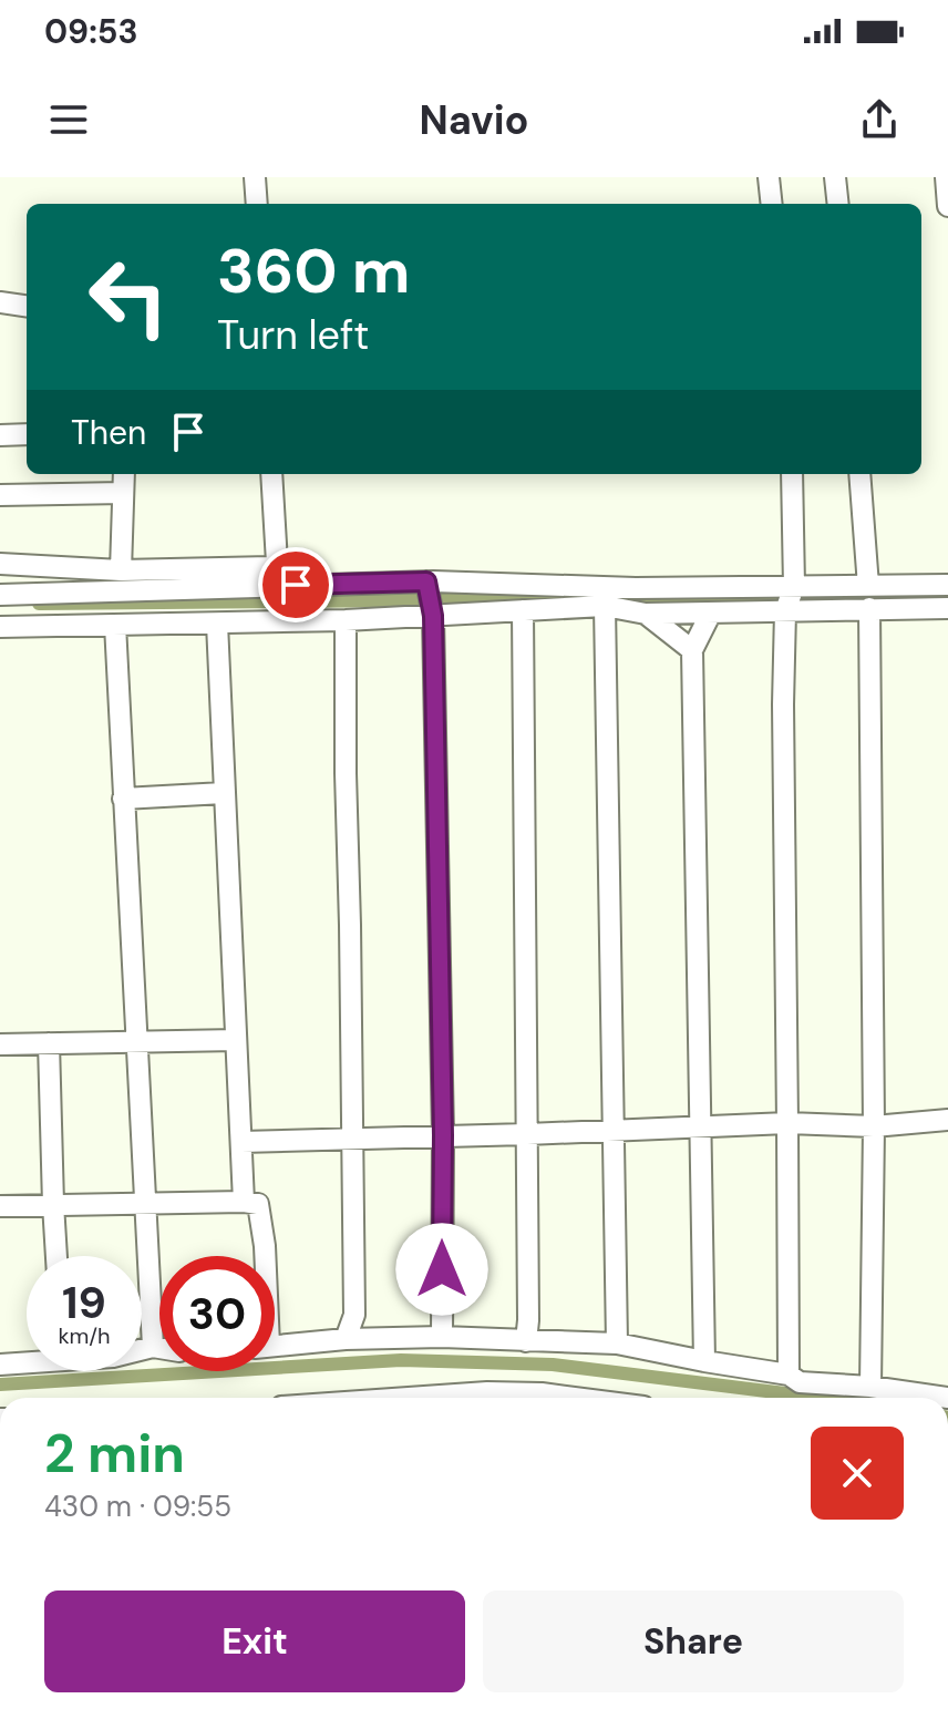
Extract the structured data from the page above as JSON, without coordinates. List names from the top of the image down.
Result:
{
  "page": {
    "status": "09:53",
    "header": "Navio",
    "turn": ["360 m", "Turn left"],
    "then": "Then",
    "speed": "19 km/h",
    "limit": "30",
    "heading": ["2 min", "430 m · 09:55"],
    "buttons": ["Exit", "Share"]
  }
}
